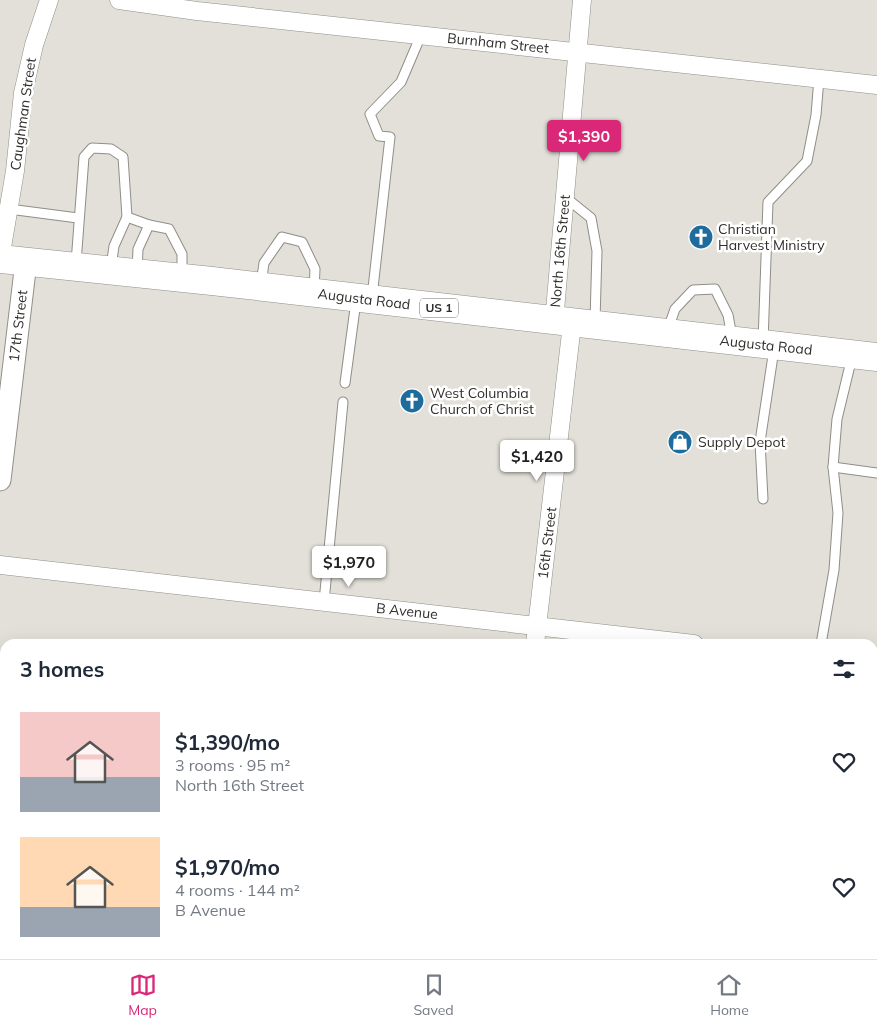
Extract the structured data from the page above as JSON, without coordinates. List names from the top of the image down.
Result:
{
  "streets": {
    "main road": ["Augusta Road", "US 1"],
    "street": [
      "Burnham Street",
      "Caughman Street",
      "North 16th Street",
      "17th Street",
      "16th Street",
      "B Avenue"
    ]
  },
  "crossings": [
    ["Burnham Street", "North 16th Street"],
    ["Caughman Street", "Augusta Road"],
    ["Caughman Street", "17th Street"],
    ["North 16th Street", "Augusta Road"],
    ["North 16th Street", "16th Street"],
    ["Augusta Road", "17th Street"],
    ["Augusta Road", "16th Street"],
    ["16th Street", "B Avenue"]
  ],
  "places": {
    "church": ["Christian Harvest Ministry", "West Columbia Church of Christ"],
    "shop": ["Supply Depot"]
  },
  "page": {
    "price": ["$1,390", "$1,420", "$1,970"],
    "heading": "3 homes",
    "list": [
      {
        "name": "$1,390/mo",
        "note": "3 rooms · 95 m² · North 16th Street"
      },
      {
        "name": "$1,970/mo",
        "note": "4 rooms · 144 m² · B Avenue"
      }
    ],
    "tabs": ["Map", "Saved", "Home"]
  }
}
